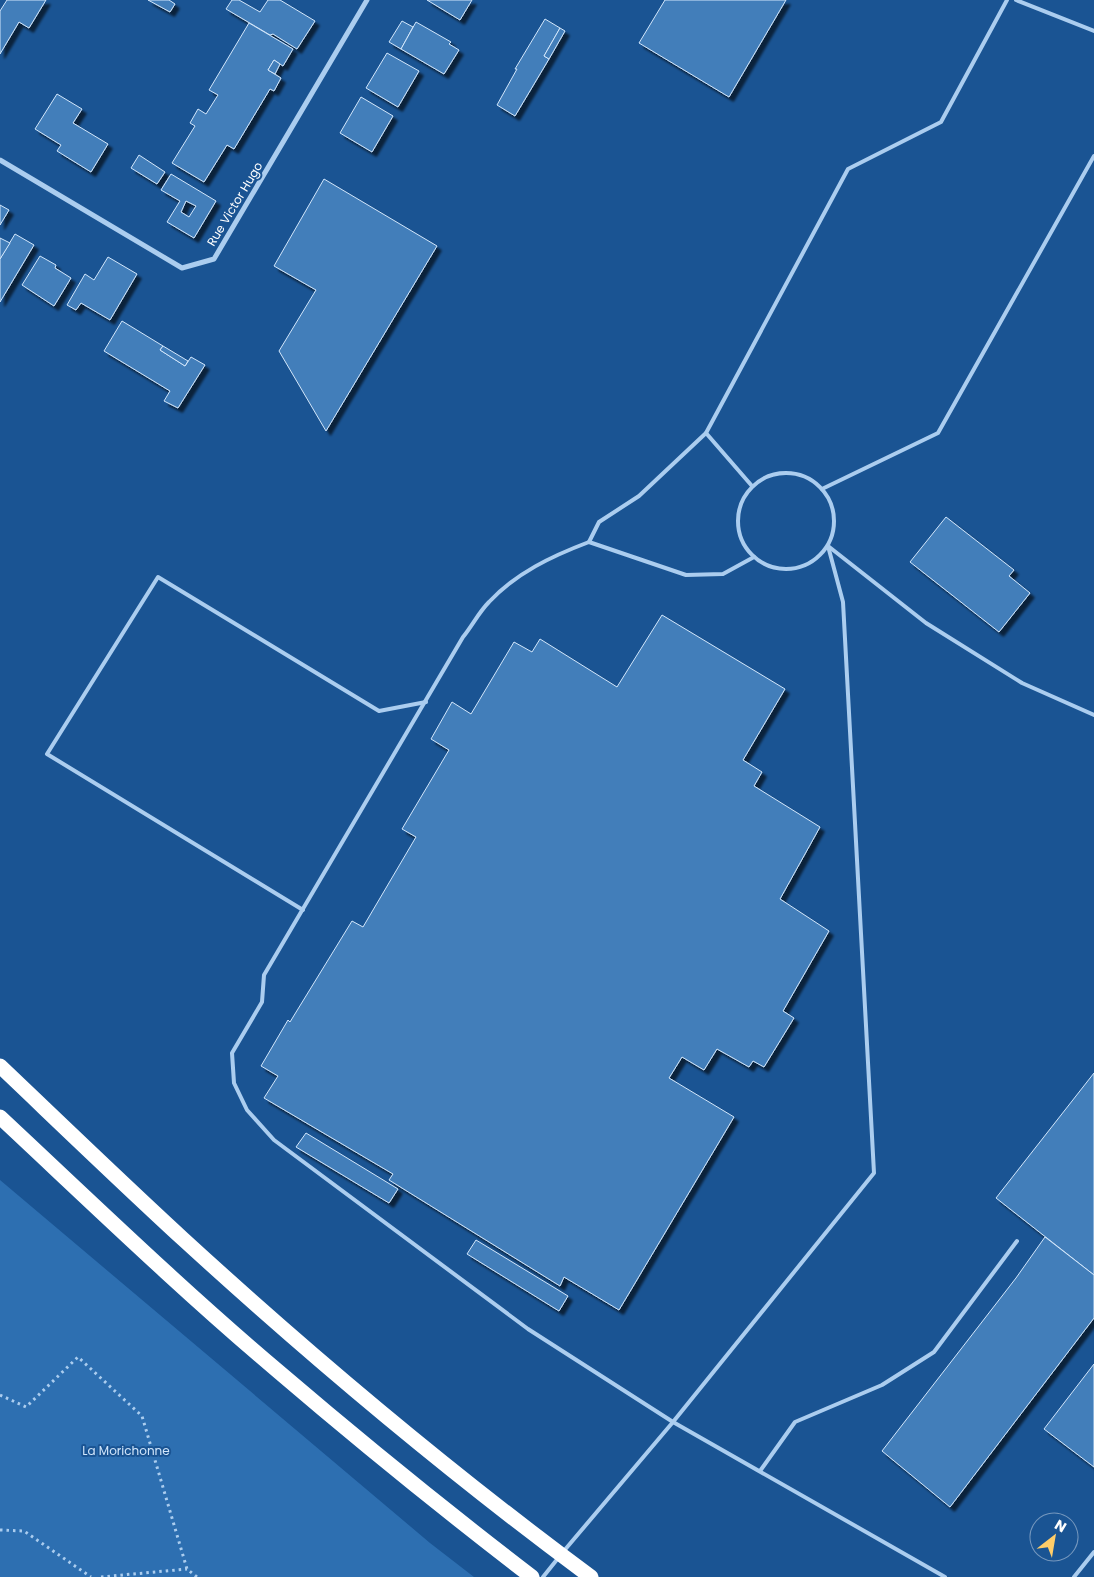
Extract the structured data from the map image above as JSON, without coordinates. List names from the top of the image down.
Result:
{
  "streets": {
    "street": ["Rue Victor Hugo"]
  },
  "parks": ["La Morichonne"],
  "north": "top right"
}
